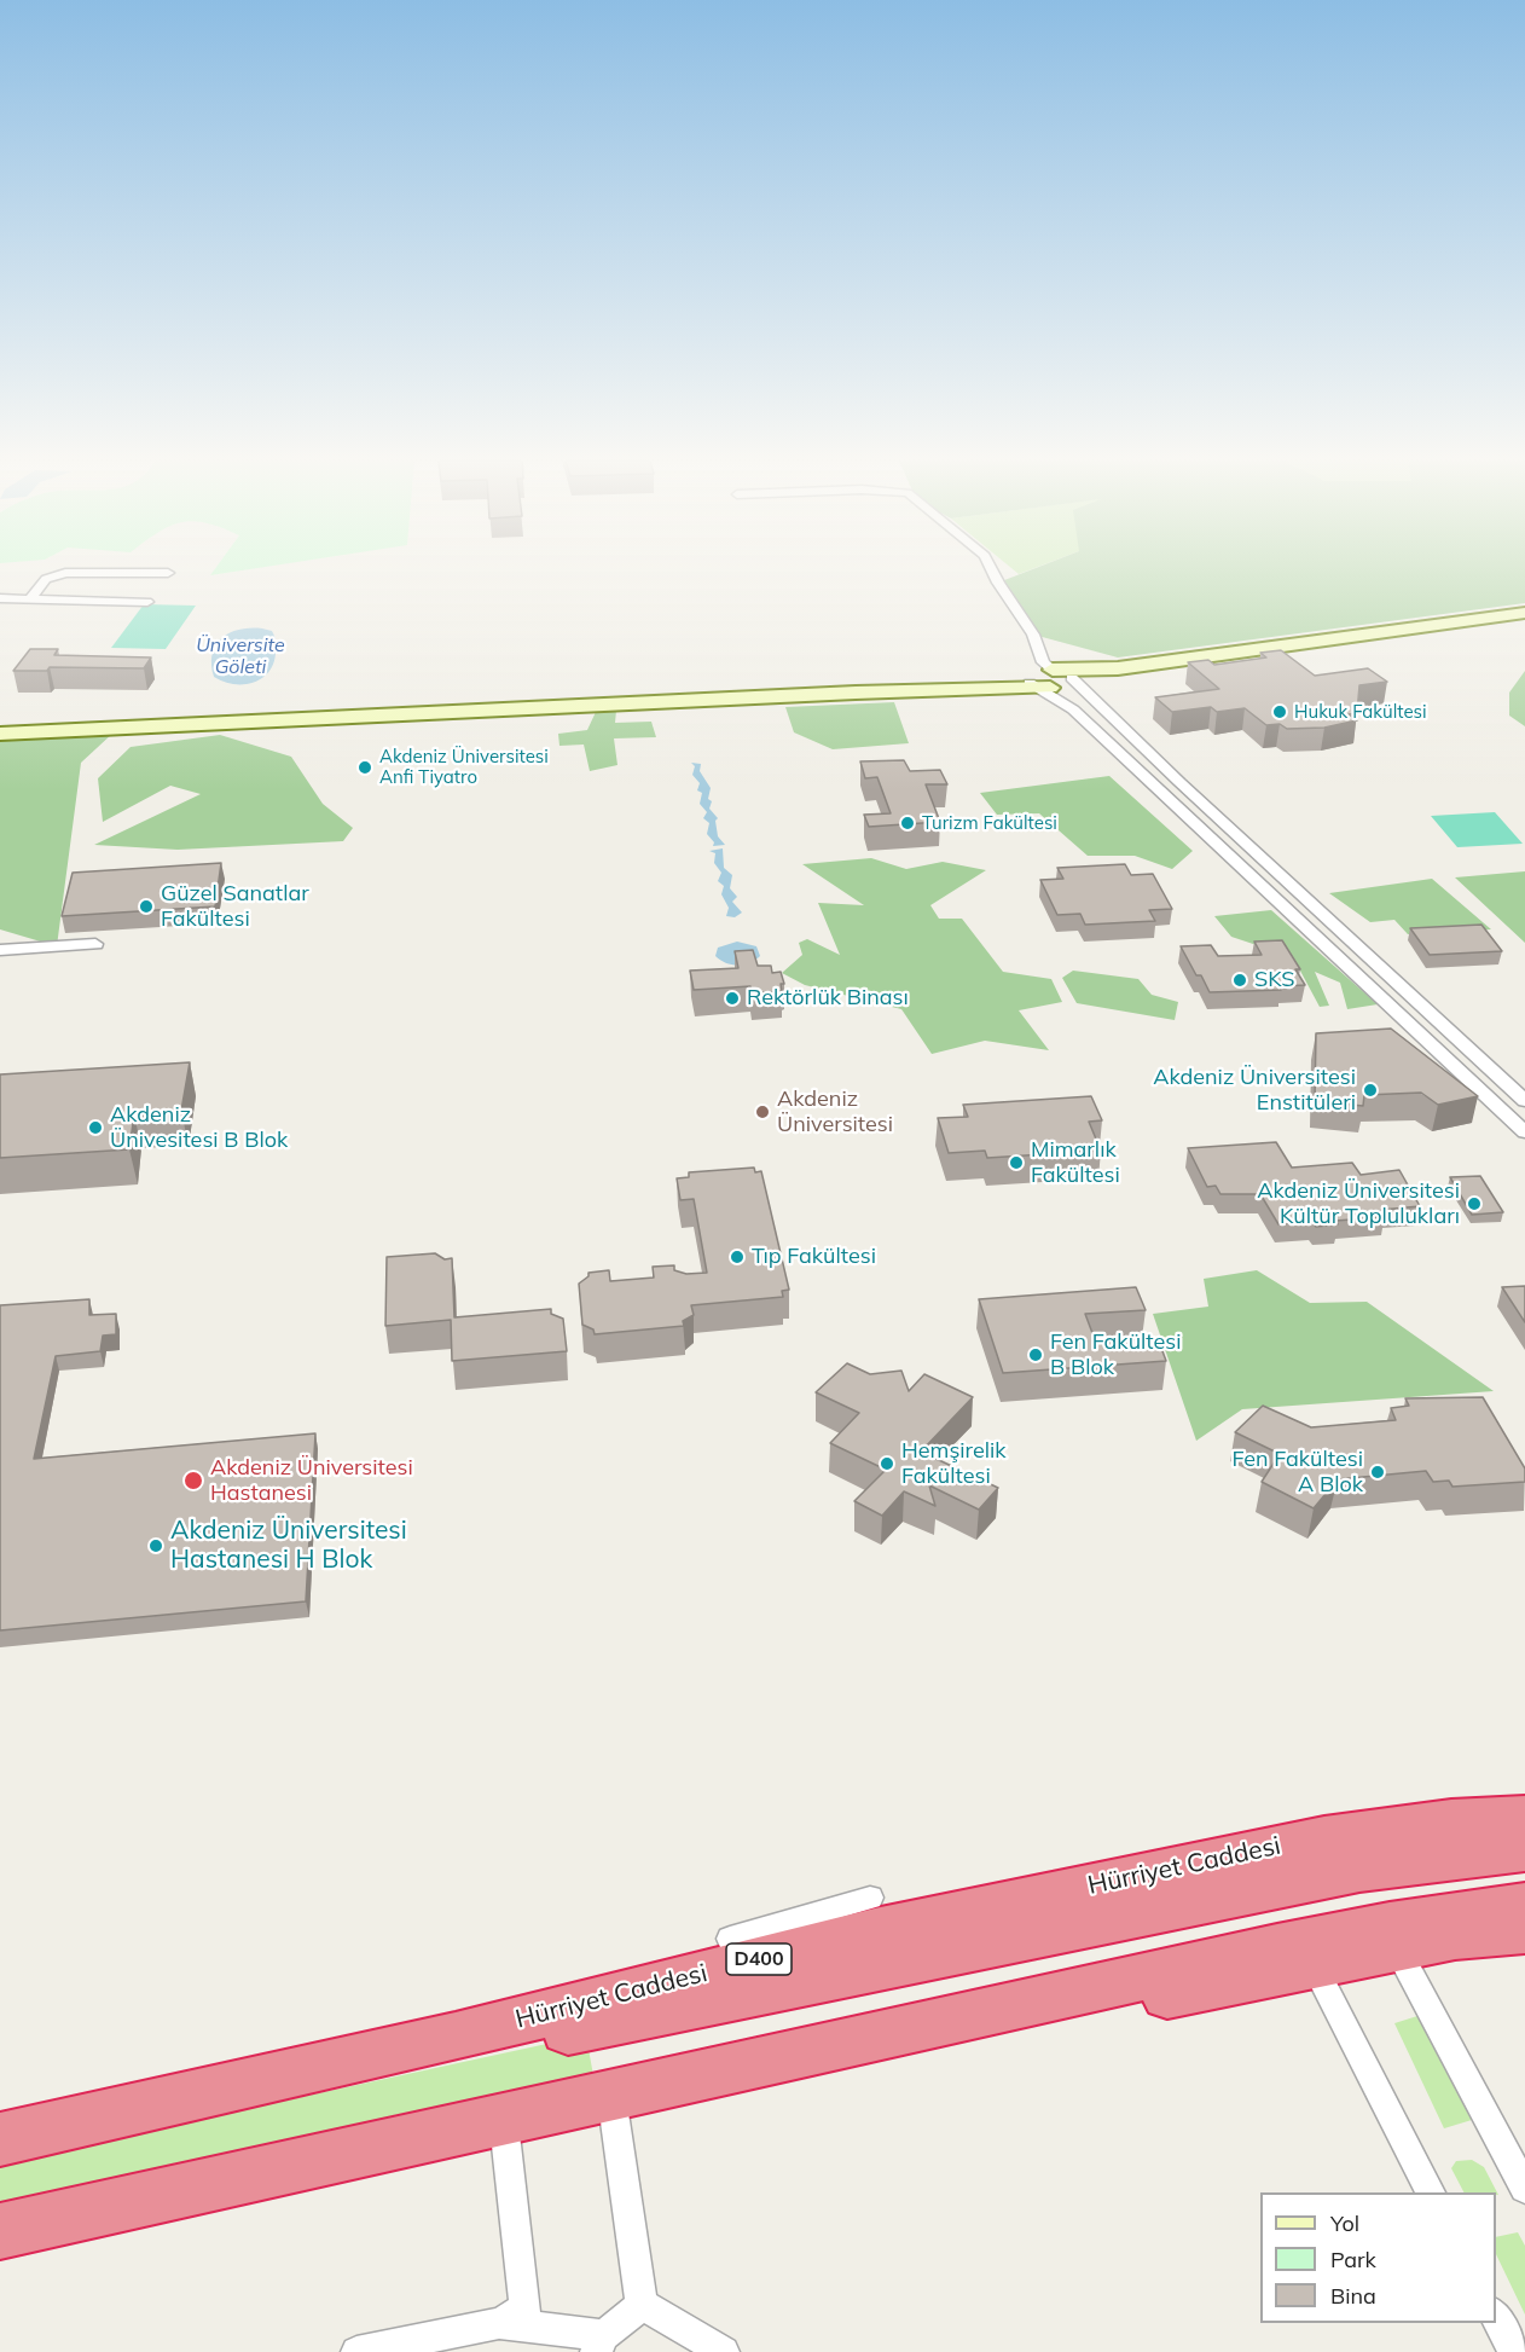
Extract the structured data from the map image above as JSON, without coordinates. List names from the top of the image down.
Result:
{
  "streets": {
    "highway": ["Hürriyet Caddesi", "D400"]
  },
  "water": ["Üniversite Göleti"],
  "places": [
    "Hukuk Fakültesi",
    "Akdeniz Üniversitesi Anfi Tiyatro",
    "Turizm Fakültesi",
    "Güzel Sanatlar Fakültesi",
    "SKS",
    "Rektörlük Binası",
    "Akdeniz Üniversitesi Enstitüleri",
    "Akdeniz Üniversitesi",
    "Akdeniz Ünivesitesi B Blok",
    "Mimarlık Fakültesi",
    "Akdeniz Üniversitesi Kültür Toplulukları",
    "Tıp Fakültesi",
    "Fen Fakültesi B Blok",
    "Hemşirelik Fakültesi",
    "Fen Fakültesi A Blok",
    "Akdeniz Üniversitesi Hastanesi",
    "Akdeniz Üniversitesi Hastanesi H Blok"
  ],
  "legend": ["Yol", "Park", "Bina"]
}
